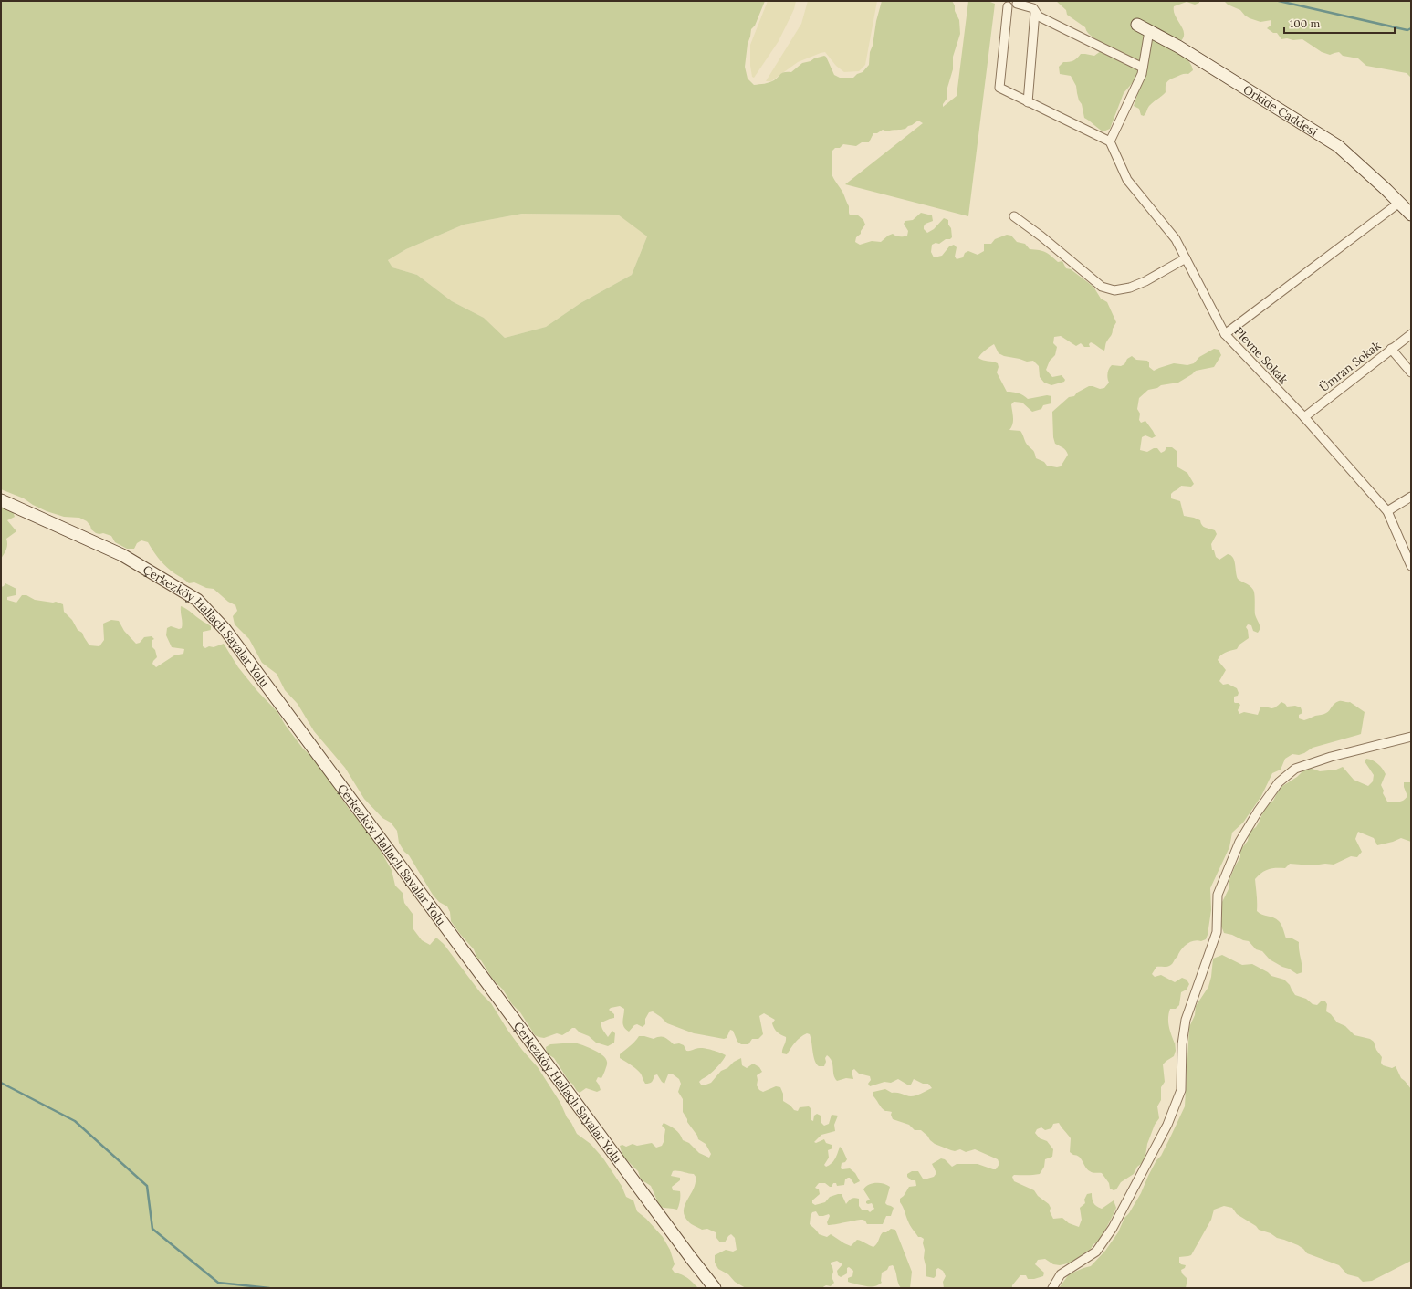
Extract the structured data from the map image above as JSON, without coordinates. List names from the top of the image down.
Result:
{
  "streets": {
    "main road": ["Orkide Caddesi", "Çerkezköy Hallaçlı Sayalar Yolu"],
    "street": ["Plevne Sokak", "Ümran Sokak"]
  },
  "crossings": [
    ["Plevne Sokak", "Ümran Sokak"]
  ],
  "scale_bar": "100 m"
}
